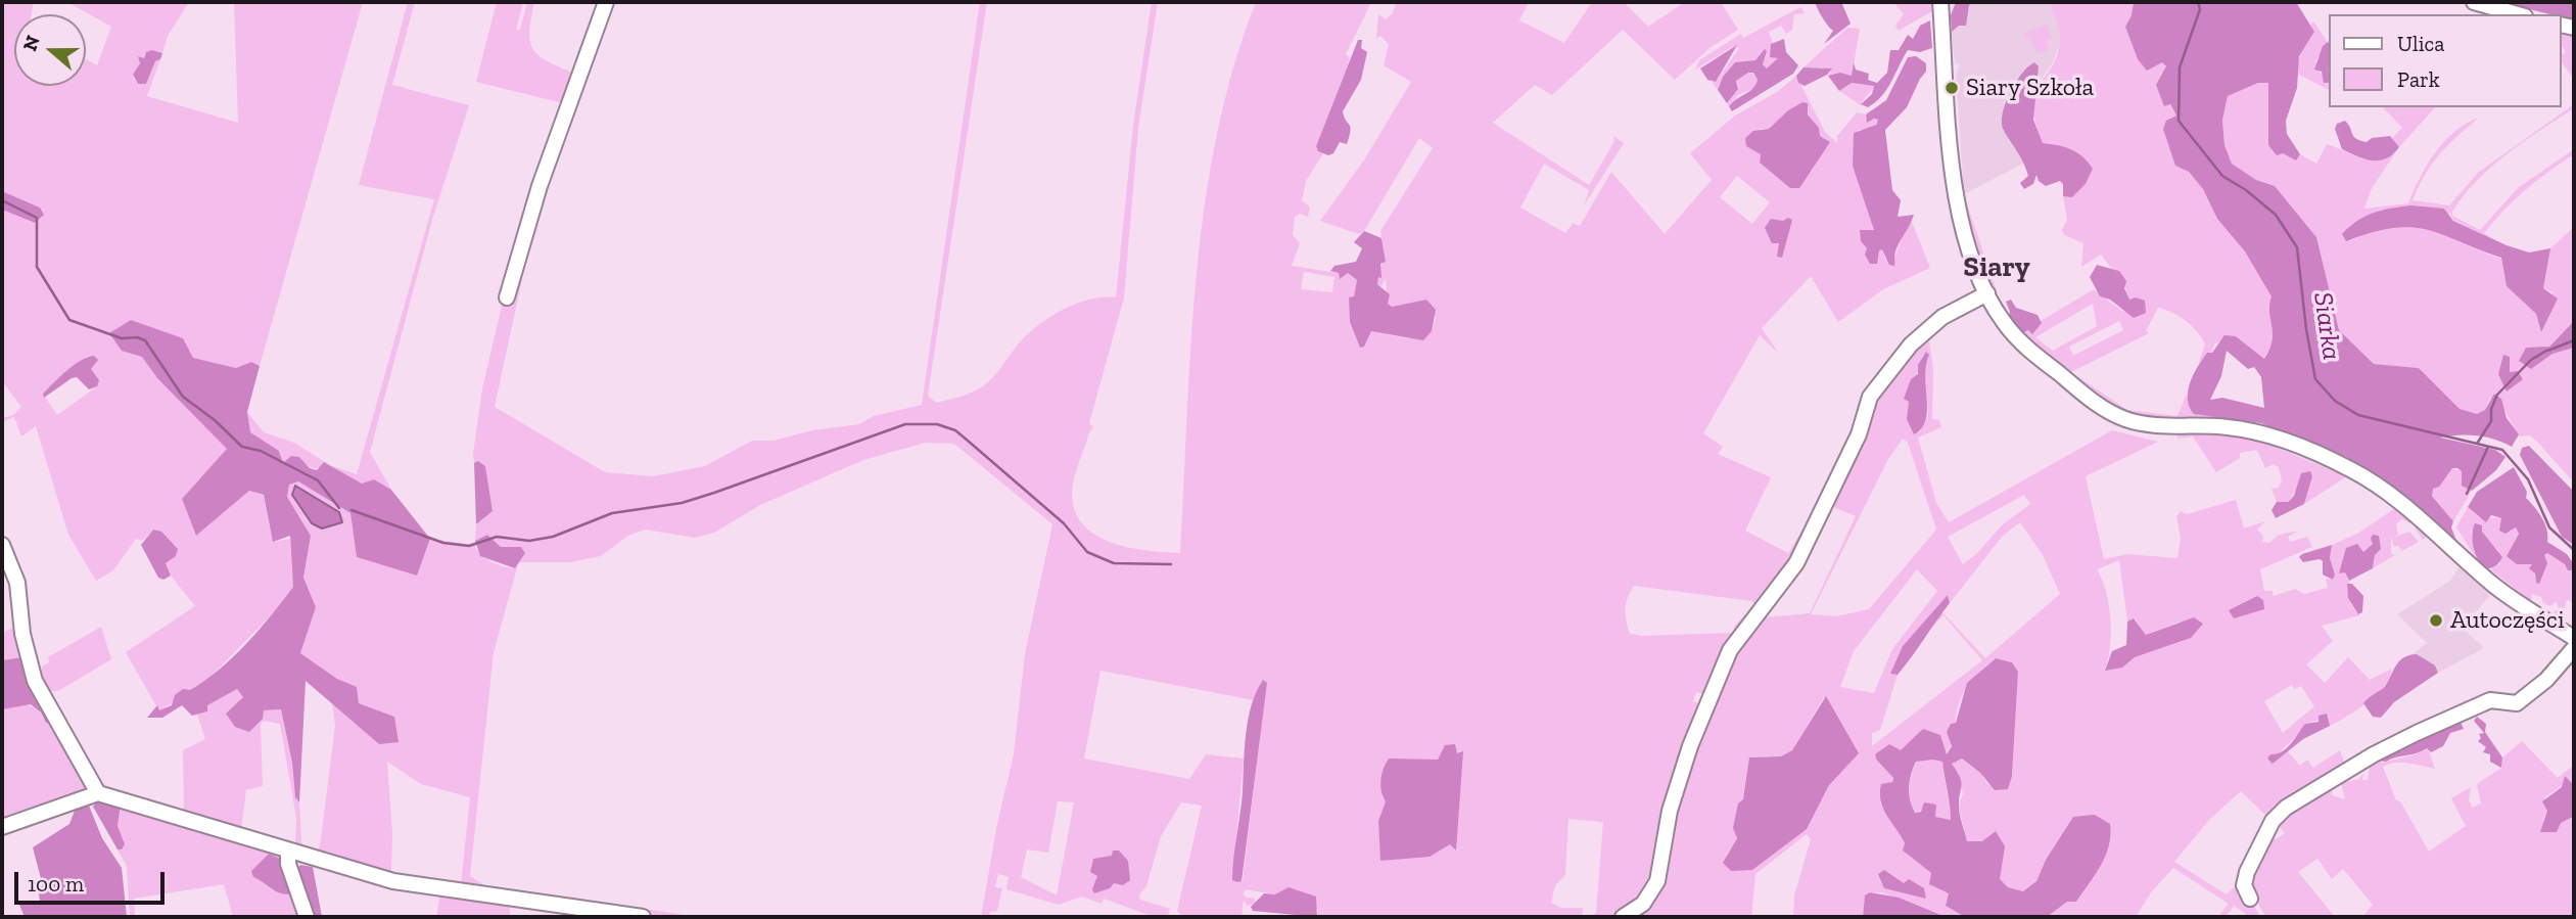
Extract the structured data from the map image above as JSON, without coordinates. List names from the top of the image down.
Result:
{
  "districts": ["Siary"],
  "water": ["Siarka"],
  "places": ["Siary Szkoła", "Autoczęści"],
  "legend": ["Ulica", "Park"],
  "scale_bar": "100 m",
  "north": "left"
}
